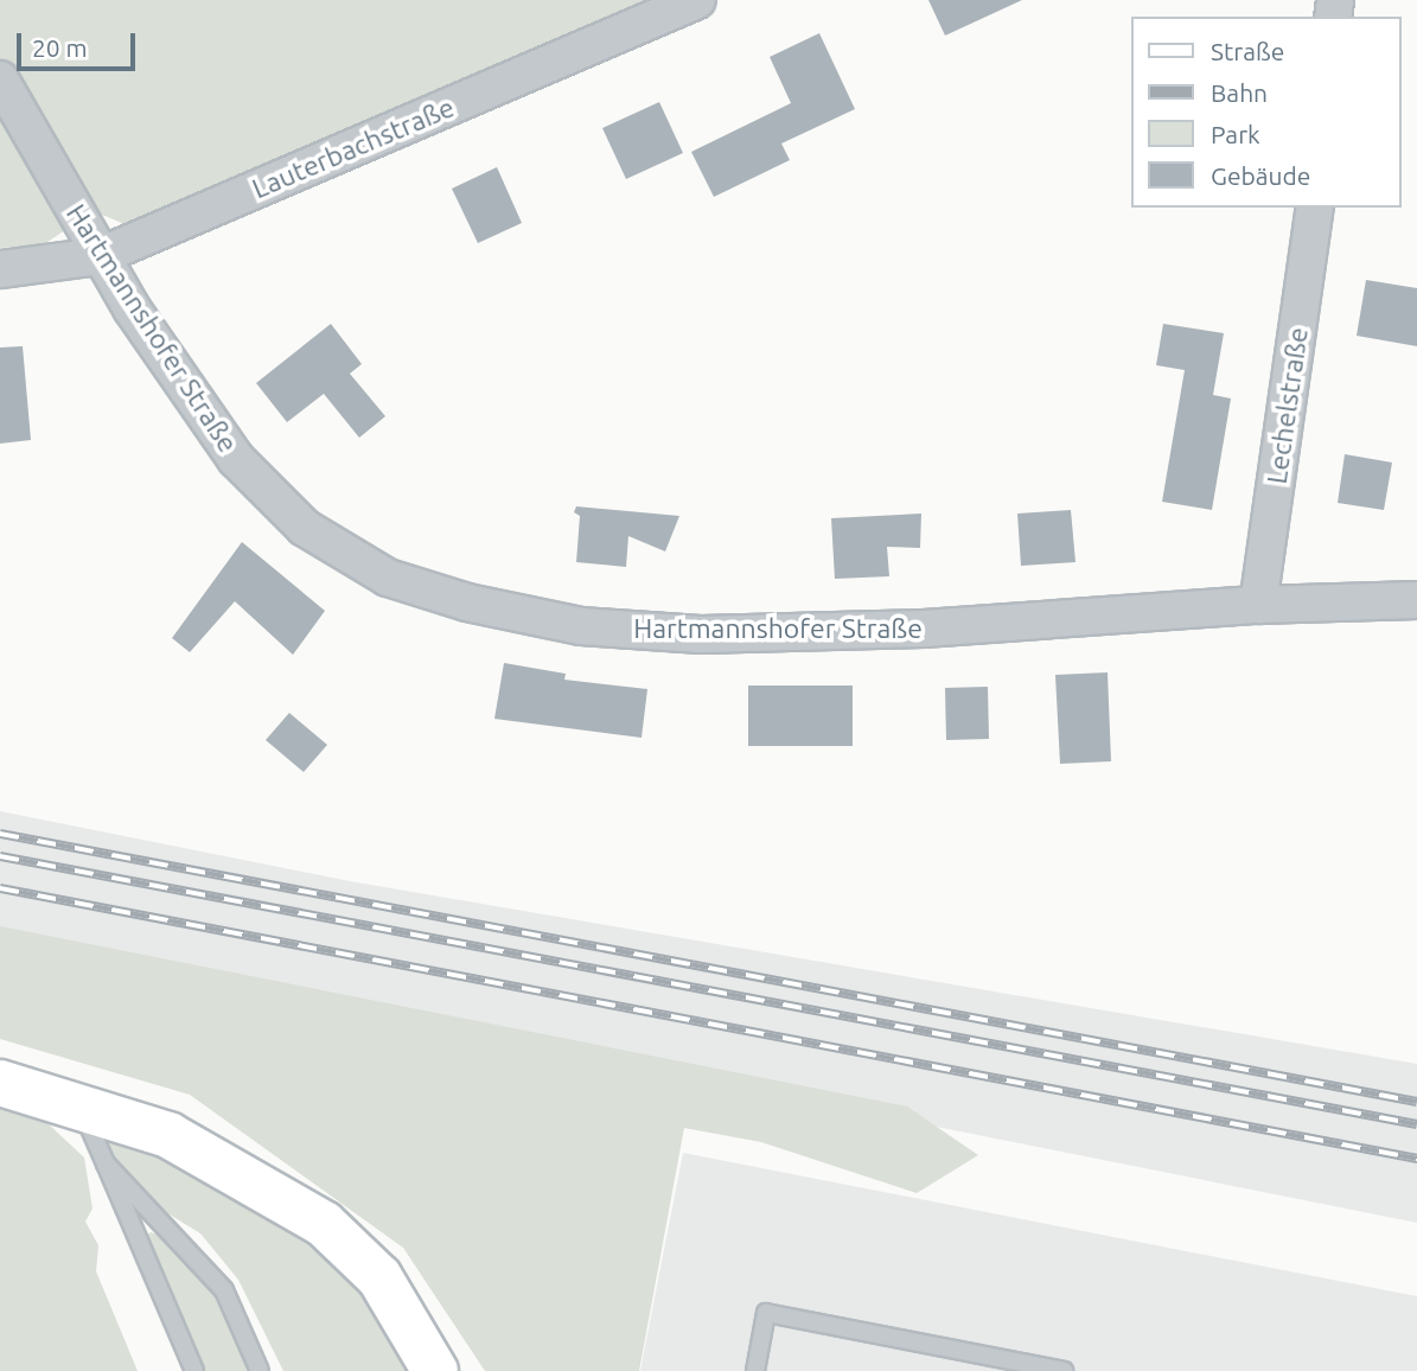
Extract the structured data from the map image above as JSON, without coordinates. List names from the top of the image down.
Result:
{
  "streets": {
    "street": ["Lauterbachstraße", "Hartmannshofer Straße", "Lechelstraße"]
  },
  "crossings": [
    ["Lauterbachstraße", "Hartmannshofer Straße"],
    ["Hartmannshofer Straße", "Lechelstraße"]
  ],
  "legend": [
    "Straße",
    "Bahn",
    "Park",
    "Gebäude"
  ],
  "scale_bar": "20 m"
}
